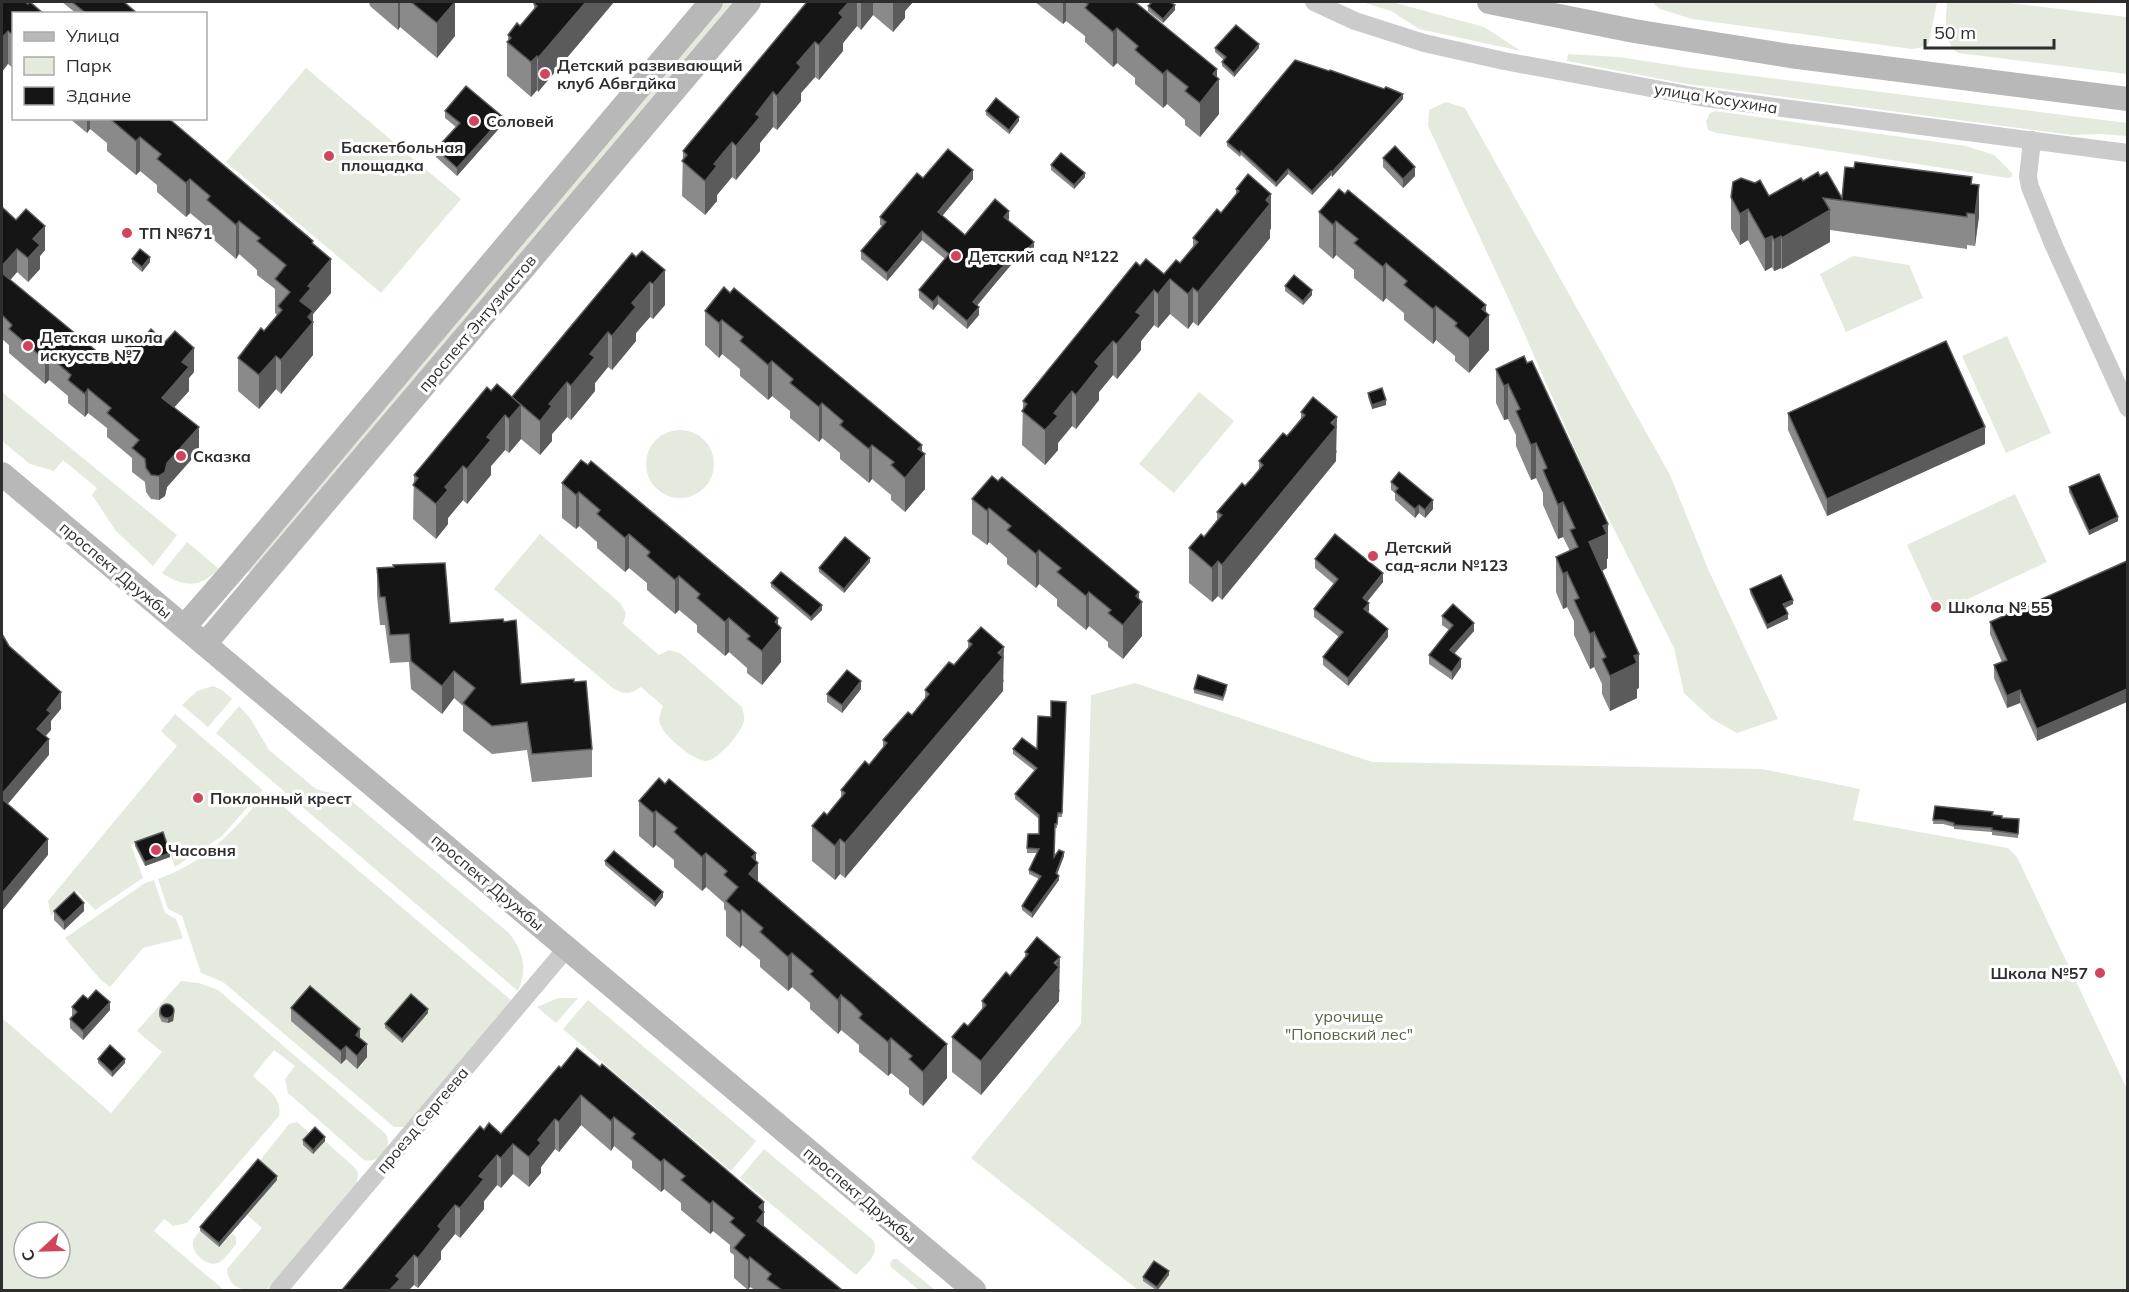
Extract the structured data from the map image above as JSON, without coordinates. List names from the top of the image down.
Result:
{
  "streets": {
    "main road": ["проспект Энтузиастов", "проспект Дружбы"],
    "street": ["улица Косухина", "проезд Сергеева"]
  },
  "crossings": [
    ["проспект Энтузиастов", "проспект Дружбы"],
    ["проспект Дружбы", "проезд Сергеева"]
  ],
  "parks": ["урочище \"Поповский лес\""],
  "places": [
    "Детский развивающий клуб Абвгдйка",
    "Соловей",
    "Баскетбольная площадка",
    "ТП №671",
    "Детский сад №122",
    "Детская школа искусств №7",
    "Сказка",
    "Детский сад-ясли №123",
    "Школа № 55",
    "Поклонный крест",
    "Часовня",
    "Школа №57"
  ],
  "legend": ["Улица", "Парк", "Здание"],
  "scale_bar": "50 m",
  "north": "left"
}
